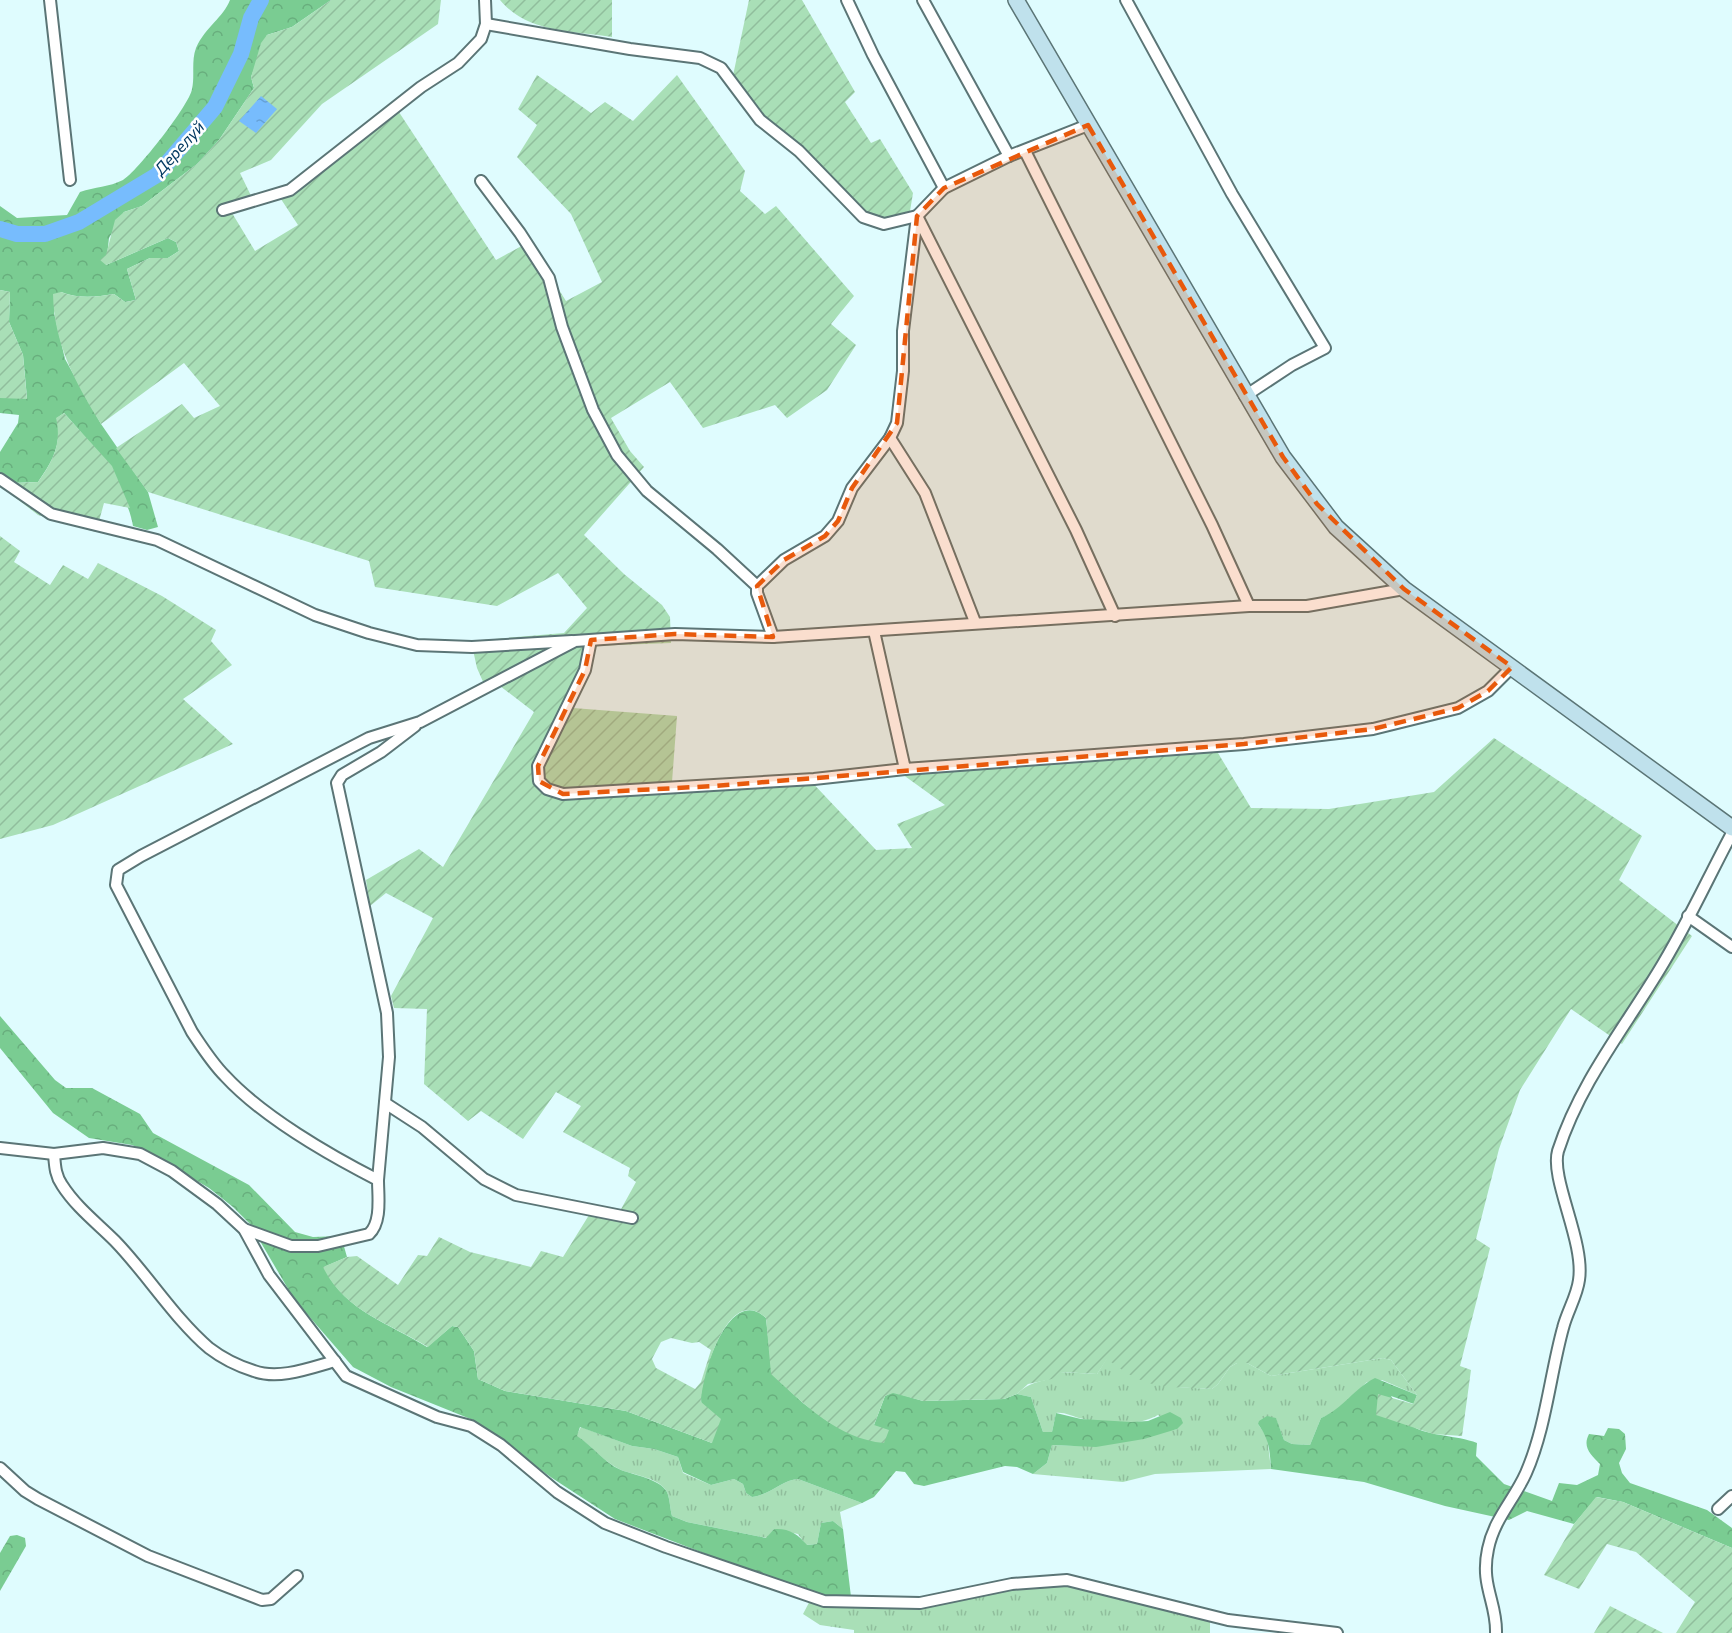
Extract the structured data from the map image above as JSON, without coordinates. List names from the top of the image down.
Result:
{
  "water": ["Дерелуй"]
}
